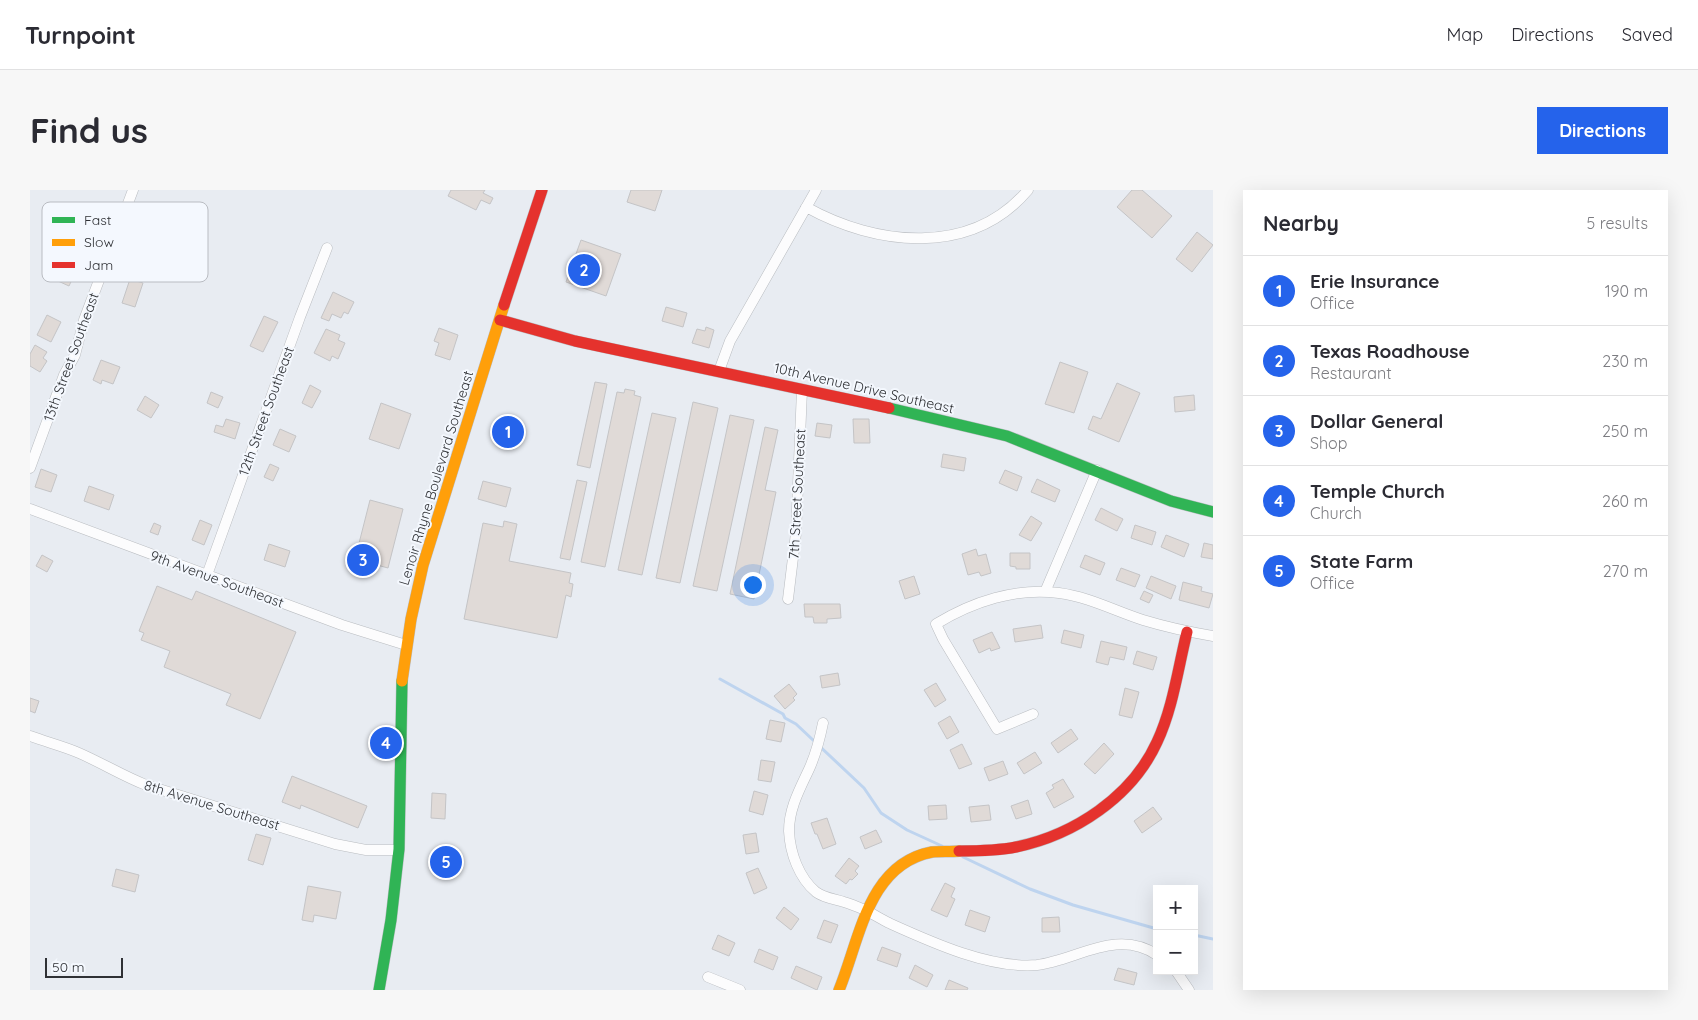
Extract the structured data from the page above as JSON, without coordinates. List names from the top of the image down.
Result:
{
  "streets": {
    "street": [
      "13th Street Southeast",
      "10th Avenue Drive Southeast",
      "12th Street Southeast",
      "Lenoir Rhyne Boulevard Southeast",
      "7th Street Southeast",
      "9th Avenue Southeast",
      "8th Avenue Southeast"
    ]
  },
  "crossings": [
    ["10th Avenue Drive Southeast", "Lenoir Rhyne Boulevard Southeast"],
    ["10th Avenue Drive Southeast", "7th Street Southeast"],
    ["12th Street Southeast", "9th Avenue Southeast"],
    ["Lenoir Rhyne Boulevard Southeast", "9th Avenue Southeast"],
    ["Lenoir Rhyne Boulevard Southeast", "8th Avenue Southeast"]
  ],
  "legend": ["Fast", "Slow", "Jam"],
  "scale_bar": "50 m",
  "page": {
    "header": "Turnpoint",
    "nav": ["Map", "Directions", "Saved"],
    "buttons": "Directions",
    "title": "Find us",
    "heading": ["Nearby", "5 results"],
    "pins": [
      "2",
      "1",
      "3",
      "4",
      "5"
    ],
    "list": [
      {
        "mark": "1",
        "name": "Erie Insurance",
        "note": "Office",
        "value": "190 m"
      },
      {
        "mark": "2",
        "name": "Texas Roadhouse",
        "note": "Restaurant",
        "value": "230 m"
      },
      {
        "mark": "3",
        "name": "Dollar General",
        "note": "Shop",
        "value": "250 m"
      },
      {
        "mark": "4",
        "name": "Temple Church",
        "note": "Church",
        "value": "260 m"
      },
      {
        "mark": "5",
        "name": "State Farm",
        "note": "Office",
        "value": "270 m"
      }
    ],
    "map_buttons": ["+", "−"],
    "scale": "50 m"
  }
}
